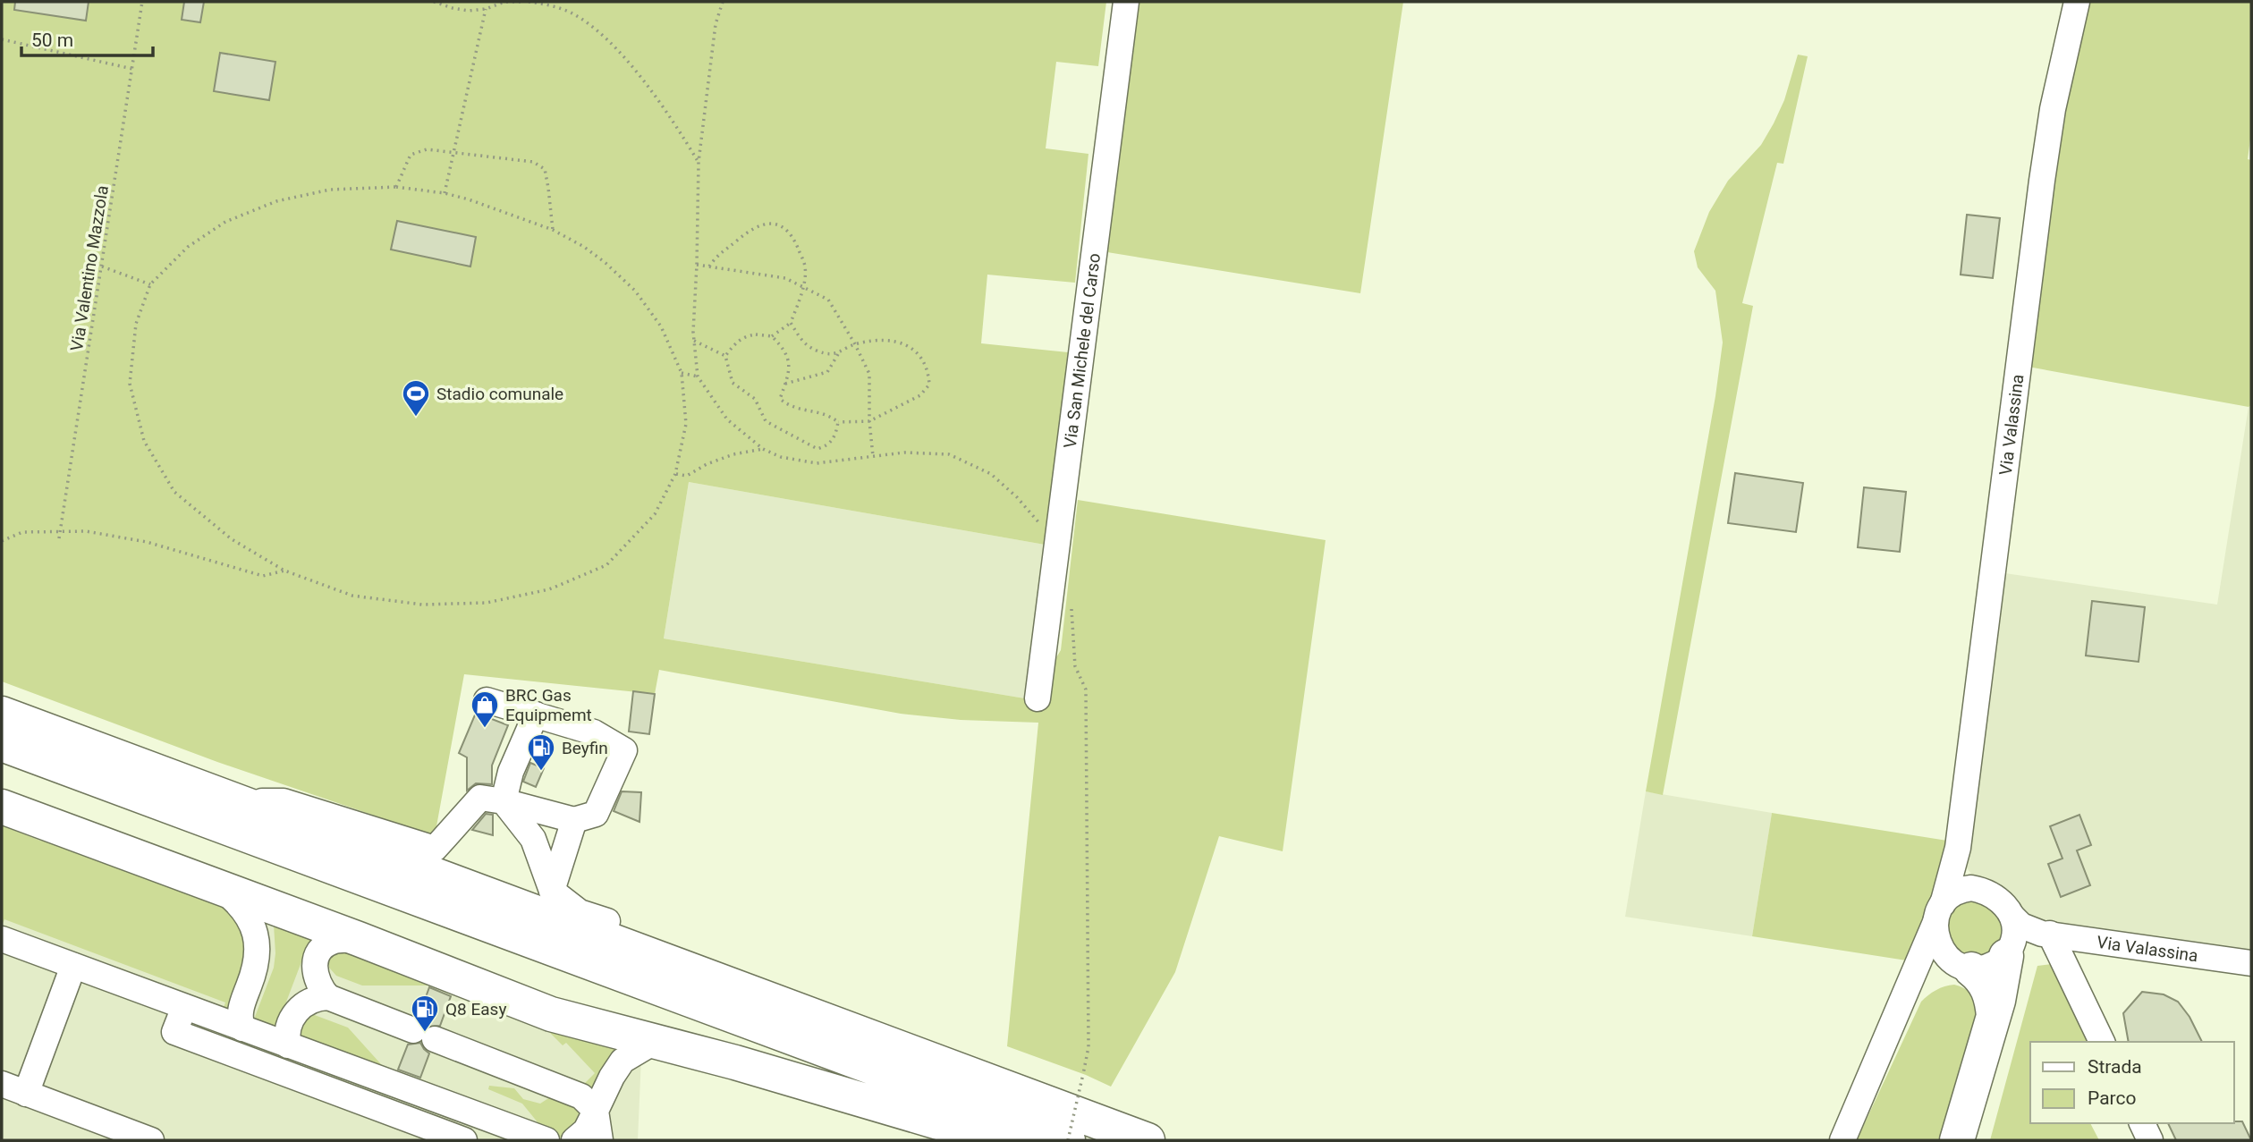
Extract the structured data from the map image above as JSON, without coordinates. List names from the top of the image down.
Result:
{
  "streets": {
    "street": ["Via San Michele del Carso", "Via Valassina"],
    "path": ["Via Valentino Mazzola"]
  },
  "places": {
    "sports": ["Stadio comunale"],
    "shop": ["BRC Gas Equipmemt"],
    "fuel station": ["Beyfin", "Q8 Easy"]
  },
  "legend": ["Strada", "Parco"],
  "scale_bar": "50 m"
}
